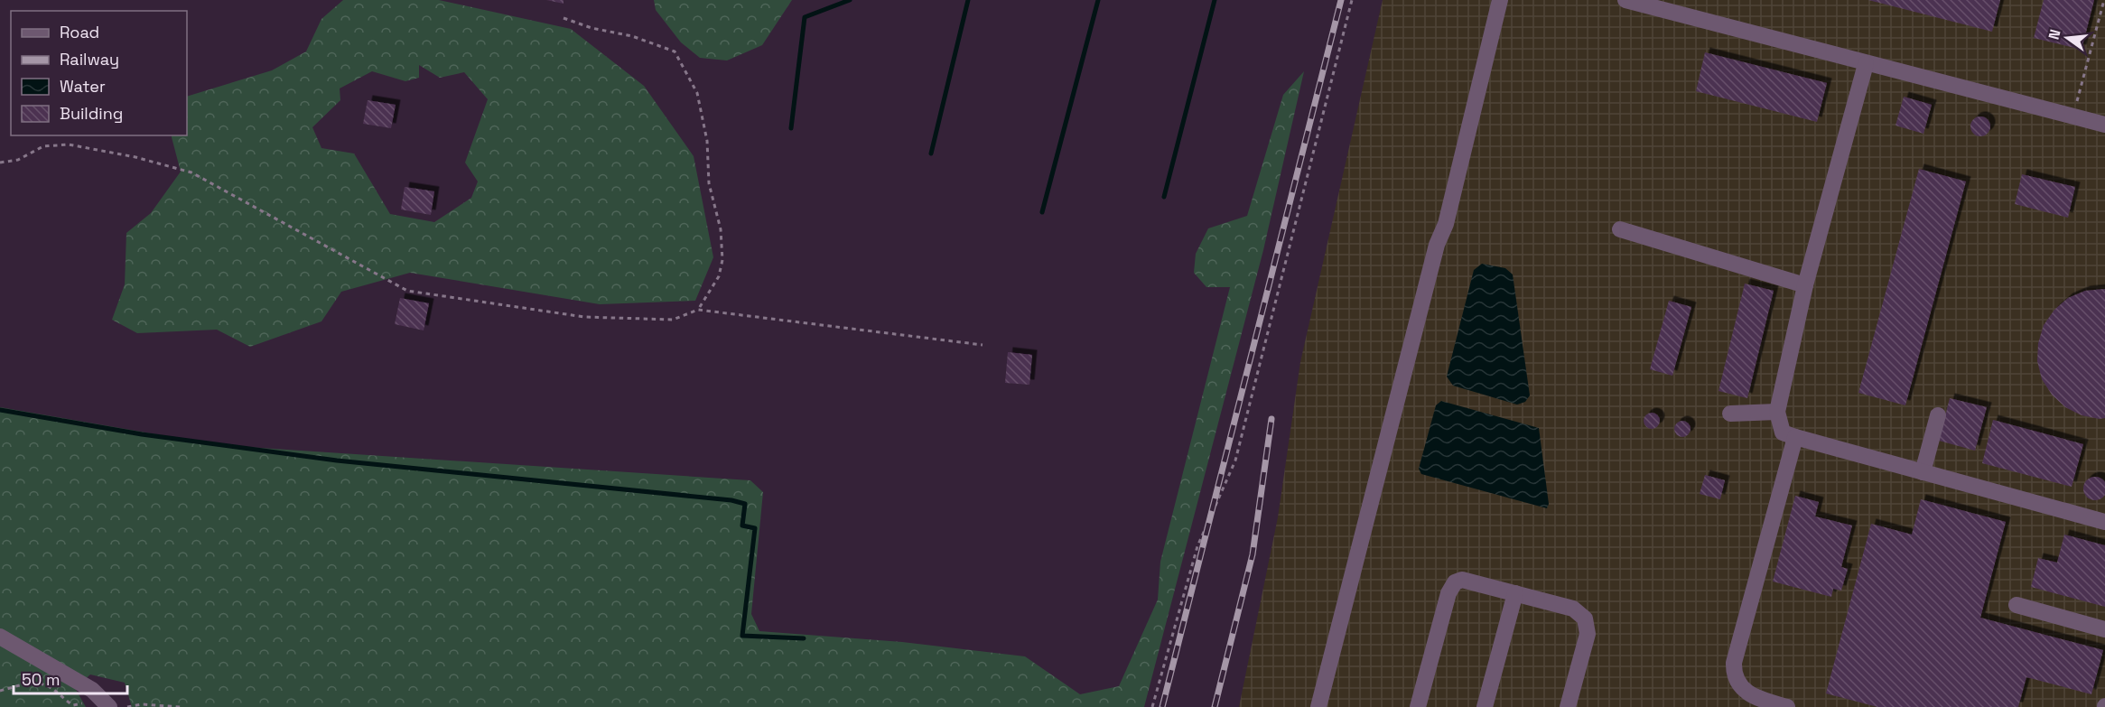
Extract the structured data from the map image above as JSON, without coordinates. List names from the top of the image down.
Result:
{
  "legend": [
    "Road",
    "Railway",
    "Water",
    "Building"
  ],
  "scale_bar": "50 m",
  "north": "left"
}
